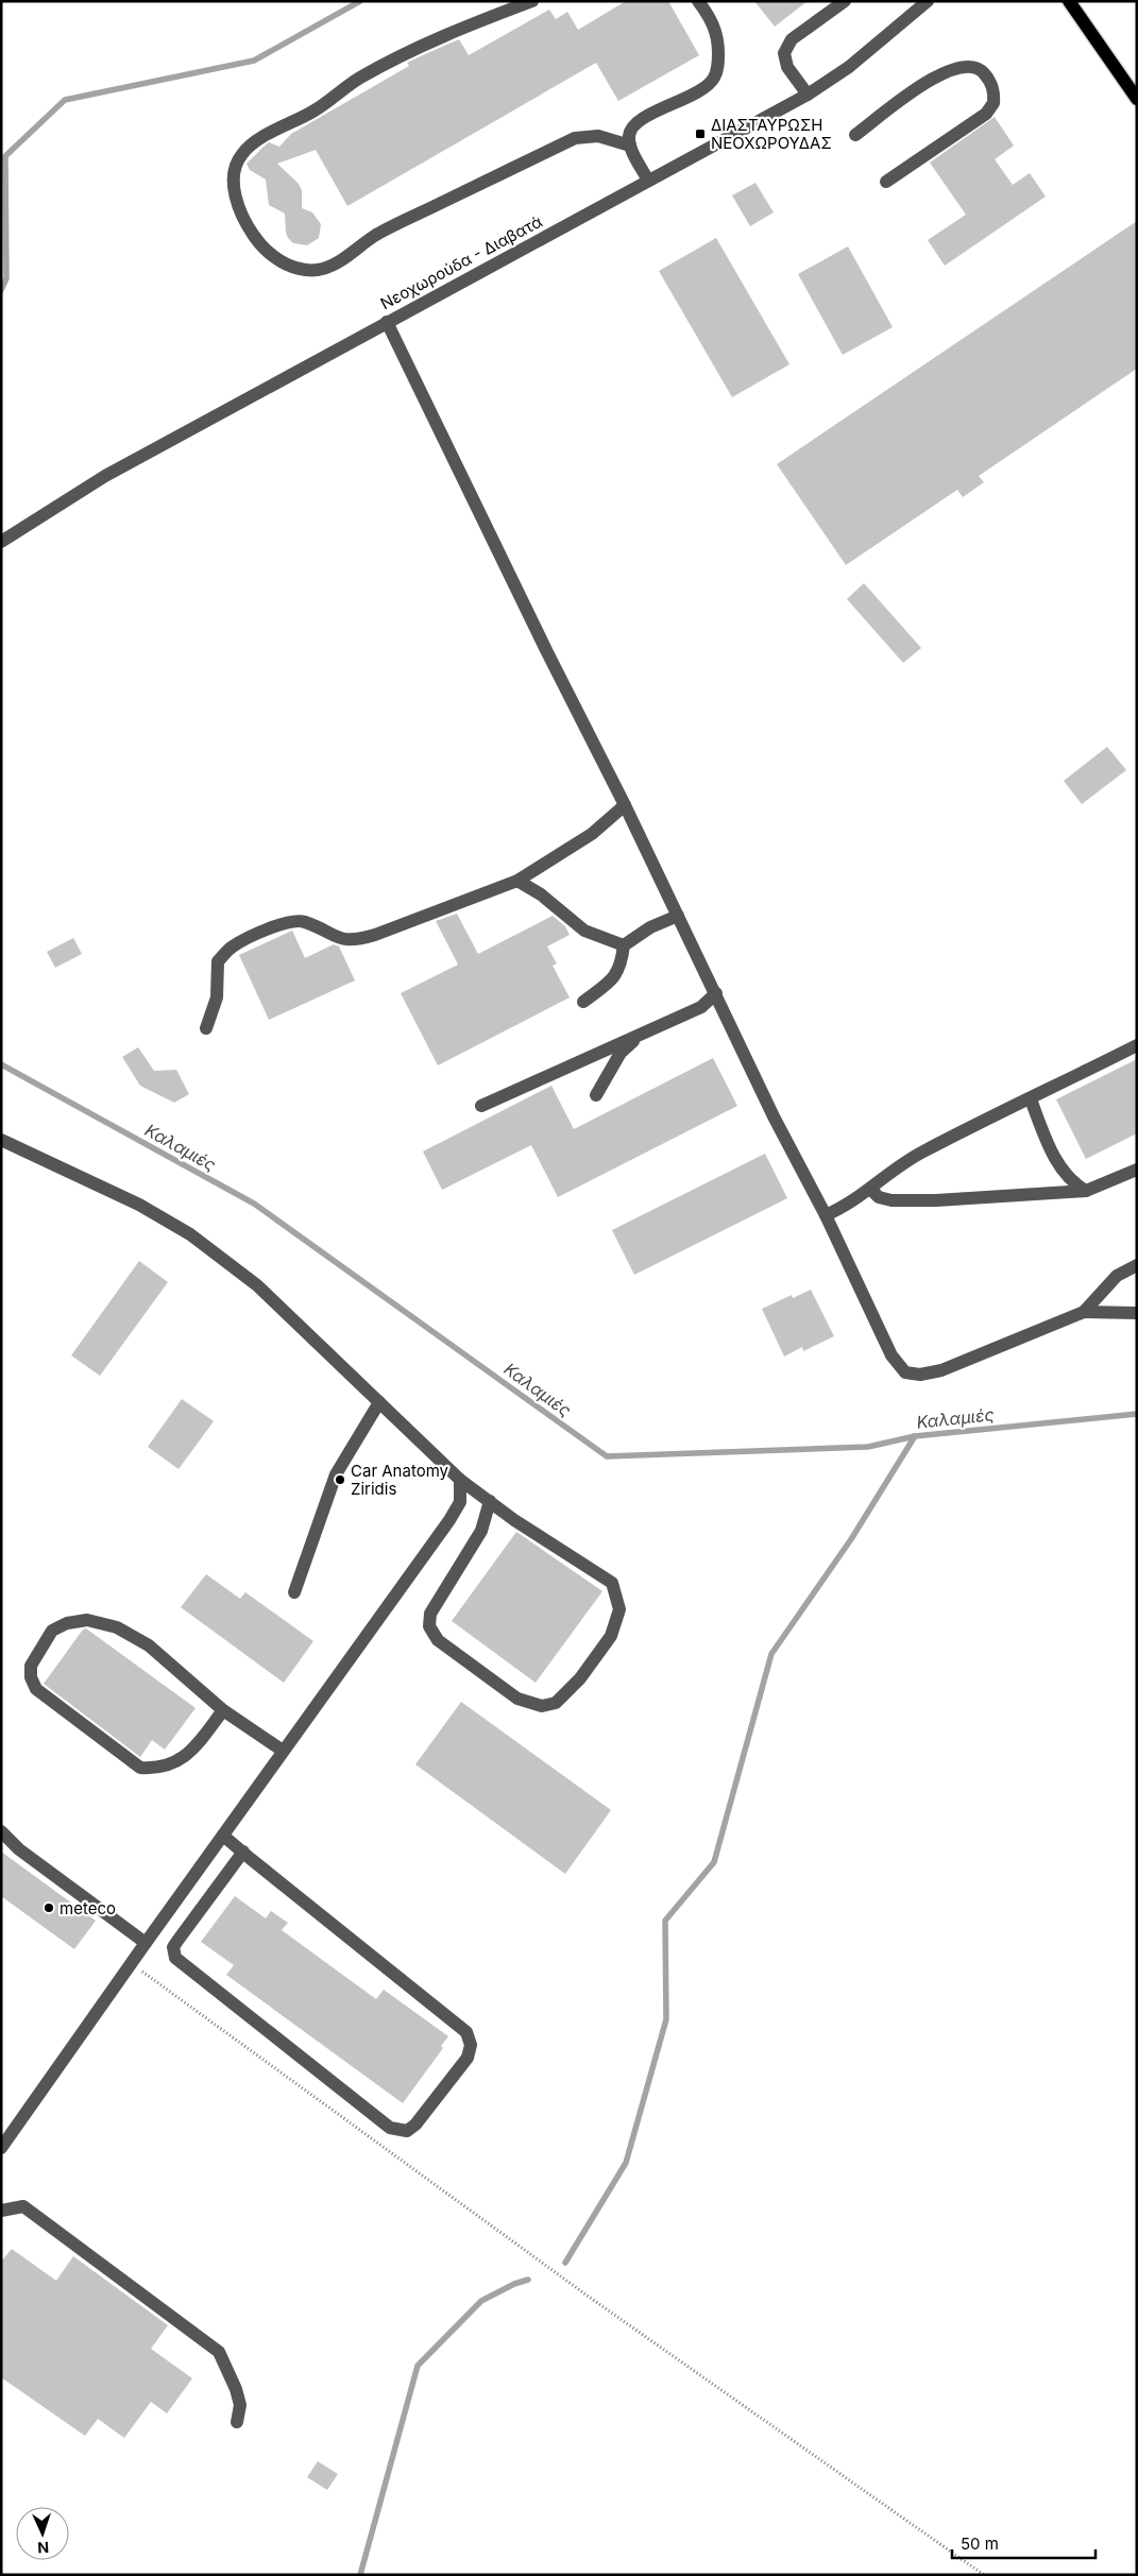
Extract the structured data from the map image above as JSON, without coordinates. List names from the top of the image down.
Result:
{
  "streets": {
    "street": ["Νεοχωρούδα - Διαβατά"]
  },
  "water": ["Καλαμιές"],
  "places": {
    "transit": ["ΔΙΑΣΤΑΥΡΩΣΗ ΝΕΟΧΩΡΟΥΔΑΣ"],
    "other": ["Car Anatomy Ziridis", "meteco"]
  },
  "scale_bar": "50 m",
  "north": "bottom"
}
